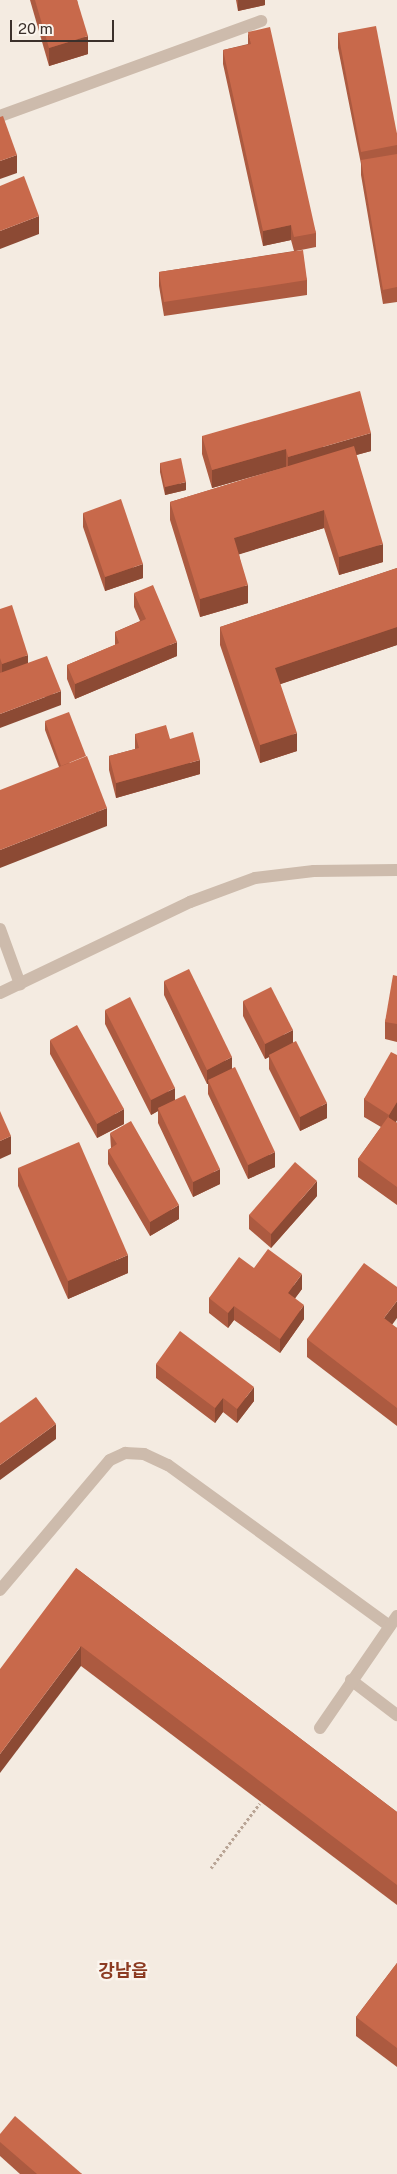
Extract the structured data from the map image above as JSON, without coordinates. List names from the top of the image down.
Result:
{
  "districts": ["강남읍"],
  "scale_bar": "20 m"
}
